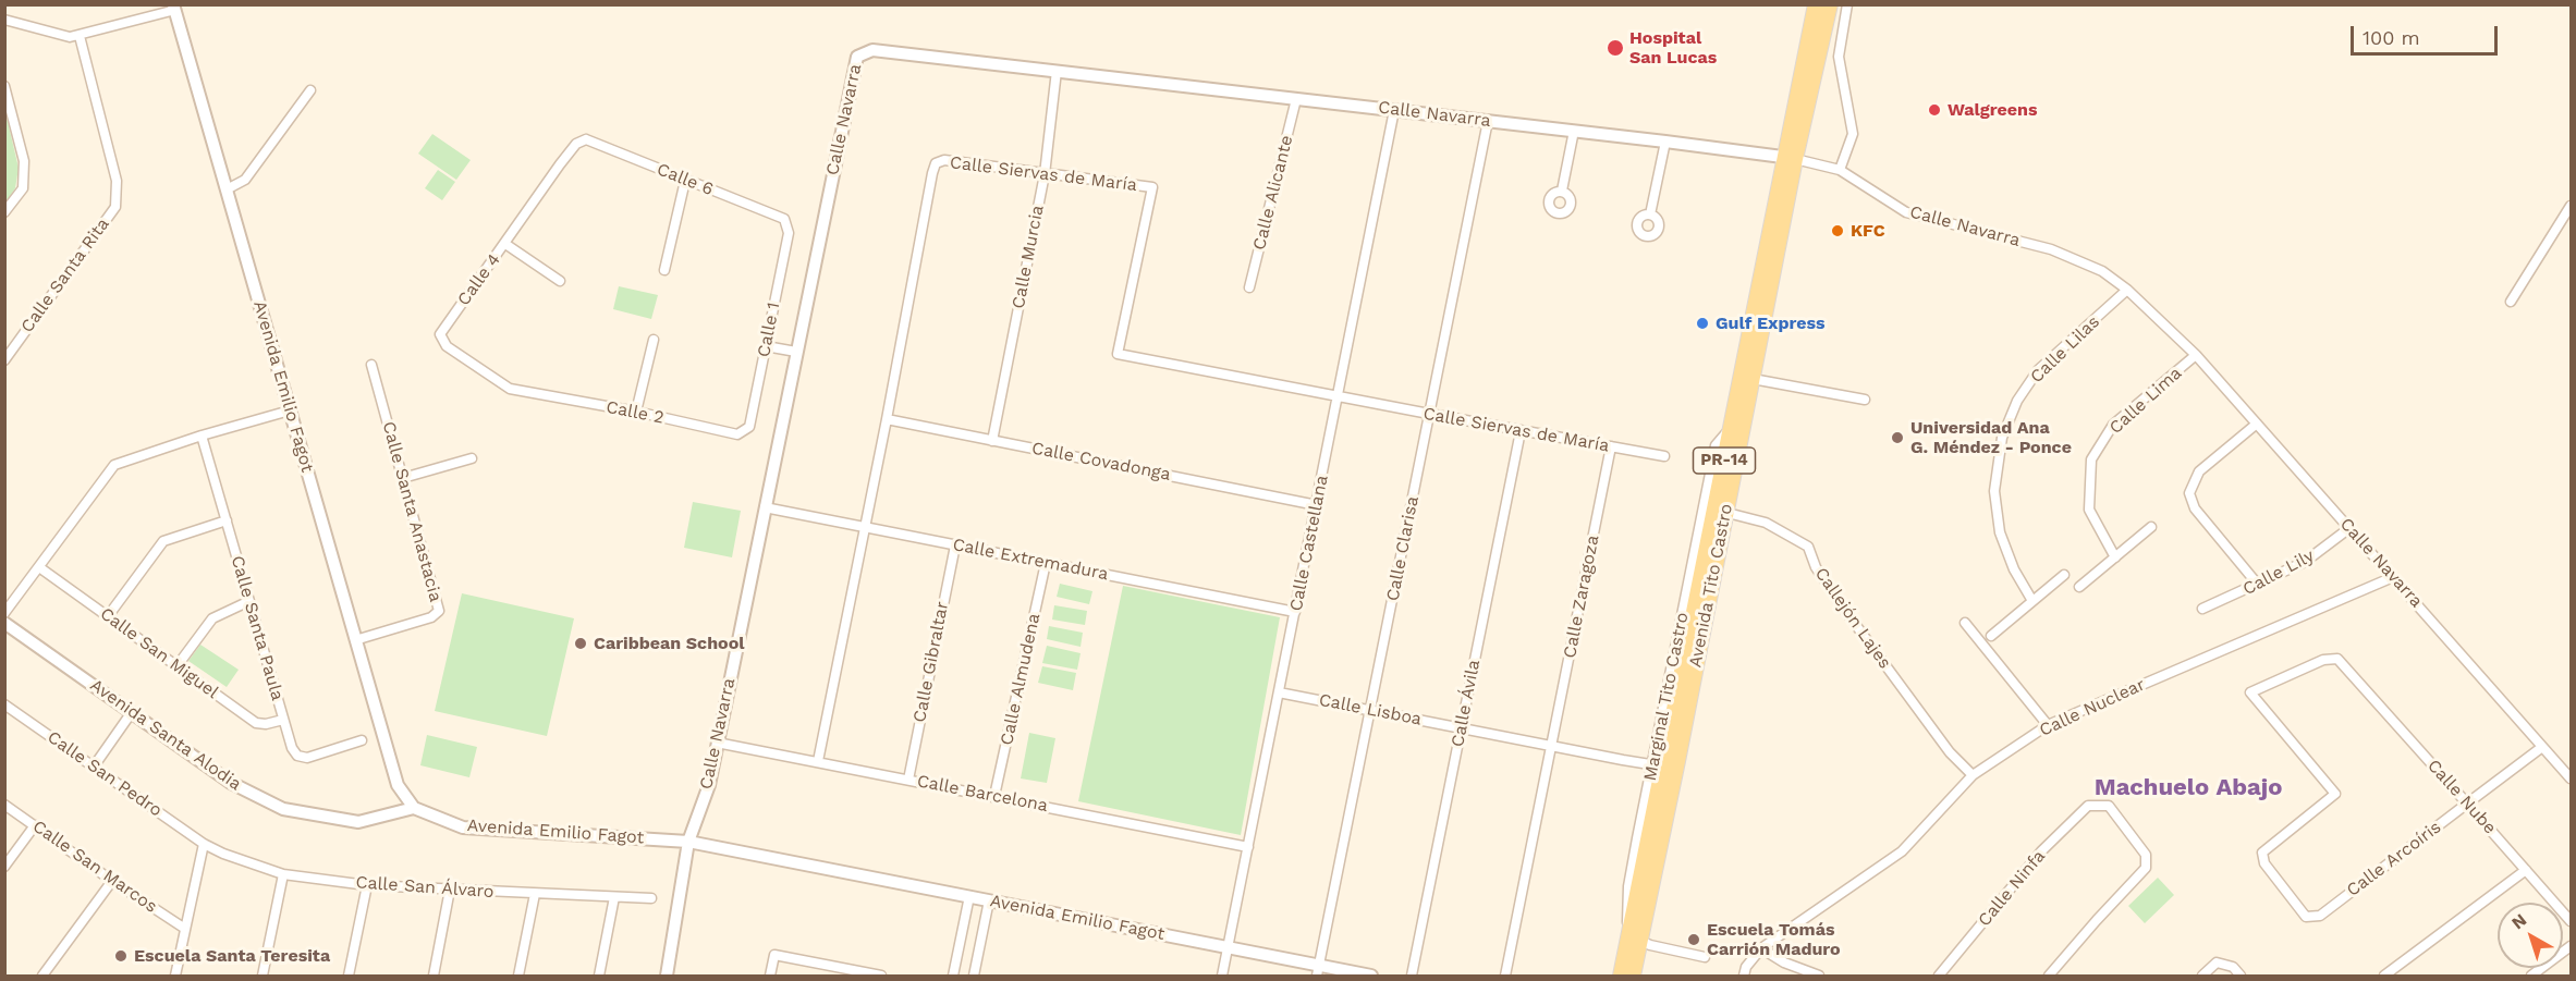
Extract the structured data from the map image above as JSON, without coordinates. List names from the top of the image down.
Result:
{
  "streets": {
    "main road": ["PR-14", "Avenida Tito Castro"],
    "street": [
      "Calle Navarra",
      "Calle Siervas de María",
      "Calle 6",
      "Calle Alicante",
      "Calle Murcia",
      "Calle Santa Rita",
      "Calle 4",
      "Calle 1",
      "Calle Lilas",
      "Avenida Emilio Fagot",
      "Calle Lima",
      "Calle 2",
      "Calle Covadonga",
      "Calle Santa Anastacia",
      "Calle Castellana",
      "Calle Clarisa",
      "Calle Extremadura",
      "Calle Lily",
      "Calle Zaragoza",
      "Callejón Lajes",
      "Calle Santa Paula",
      "Calle San Miguel",
      "Calle Gibraltar",
      "Calle Almudena",
      "Marginal Tito Castro",
      "Calle Ávila",
      "Calle Nuclear",
      "Calle Lisboa",
      "Avenida Santa Alodia",
      "Calle San Pedro",
      "Calle Barcelona",
      "Calle Nube",
      "Calle Arcoíris",
      "Calle San Marcos",
      "Calle San Álvaro",
      "Calle Ninfa"
    ]
  },
  "crossings": [
    ["Calle Navarra", "Calle Alicante"],
    ["Calle Navarra", "Calle Murcia"],
    ["Calle Navarra", "Calle Lilas"],
    ["Calle Navarra", "Avenida Emilio Fagot"],
    ["Calle Navarra", "Calle Lima"],
    ["Calle Navarra", "Calle Castellana"],
    ["Calle Navarra", "Calle Clarisa"],
    ["Calle Navarra", "Calle Extremadura"],
    ["Calle Navarra", "Calle Lily"],
    ["Calle Navarra", "Avenida Tito Castro"],
    ["Calle Navarra", "Calle Nuclear"],
    ["Calle Navarra", "Calle Barcelona"],
    ["Calle Navarra", "Calle Arcoíris"],
    ["Calle Siervas de María", "Calle Murcia"],
    ["Calle Siervas de María", "Calle Covadonga"],
    ["Calle Siervas de María", "Calle Castellana"],
    ["Calle Siervas de María", "Calle Clarisa"],
    ["Calle Siervas de María", "Calle Extremadura"],
    ["Calle Siervas de María", "Calle Zaragoza"],
    ["Calle Siervas de María", "Calle Ávila"],
    ["Calle Siervas de María", "Calle Barcelona"],
    ["Calle 6", "Calle 4"],
    ["Calle 6", "Calle 1"],
    ["Calle Murcia", "Calle Covadonga"],
    ["Calle 4", "Calle 2"],
    ["Calle 1", "Calle 2"],
    ["Avenida Emilio Fagot", "Calle Santa Anastacia"],
    ["Avenida Emilio Fagot", "Calle Castellana"],
    ["Avenida Emilio Fagot", "Calle Clarisa"],
    ["Avenida Emilio Fagot", "Avenida Santa Alodia"],
    ["Calle Covadonga", "Calle Castellana"],
    ["Calle Castellana", "Calle Extremadura"],
    ["Calle Castellana", "Calle Lisboa"],
    ["Calle Castellana", "Calle Barcelona"],
    ["Calle Clarisa", "Calle Lisboa"],
    ["Calle Extremadura", "Calle Gibraltar"],
    ["Calle Extremadura", "Calle Almudena"],
    ["Avenida Tito Castro", "Callejón Lajes"],
    ["Avenida Tito Castro", "Marginal Tito Castro"],
    ["Callejón Lajes", "Marginal Tito Castro"],
    ["Callejón Lajes", "Calle Nuclear"],
    ["Calle Santa Paula", "Calle San Miguel"],
    ["Calle Gibraltar", "Calle Barcelona"],
    ["Calle Almudena", "Calle Barcelona"],
    ["Calle Ávila", "Calle Lisboa"],
    ["Calle San Pedro", "Calle San Álvaro"],
    ["Calle Nube", "Calle Arcoíris"]
  ],
  "districts": ["Machuelo Abajo"],
  "places": [
    "Hospital San Lucas",
    "Walgreens",
    "KFC",
    "Gulf Express",
    "Universidad Ana G. Méndez - Ponce",
    "Caribbean School",
    "Escuela Tomás Carrión Maduro",
    "Escuela Santa Teresita"
  ],
  "scale_bar": "100 m",
  "north": "top left"
}
